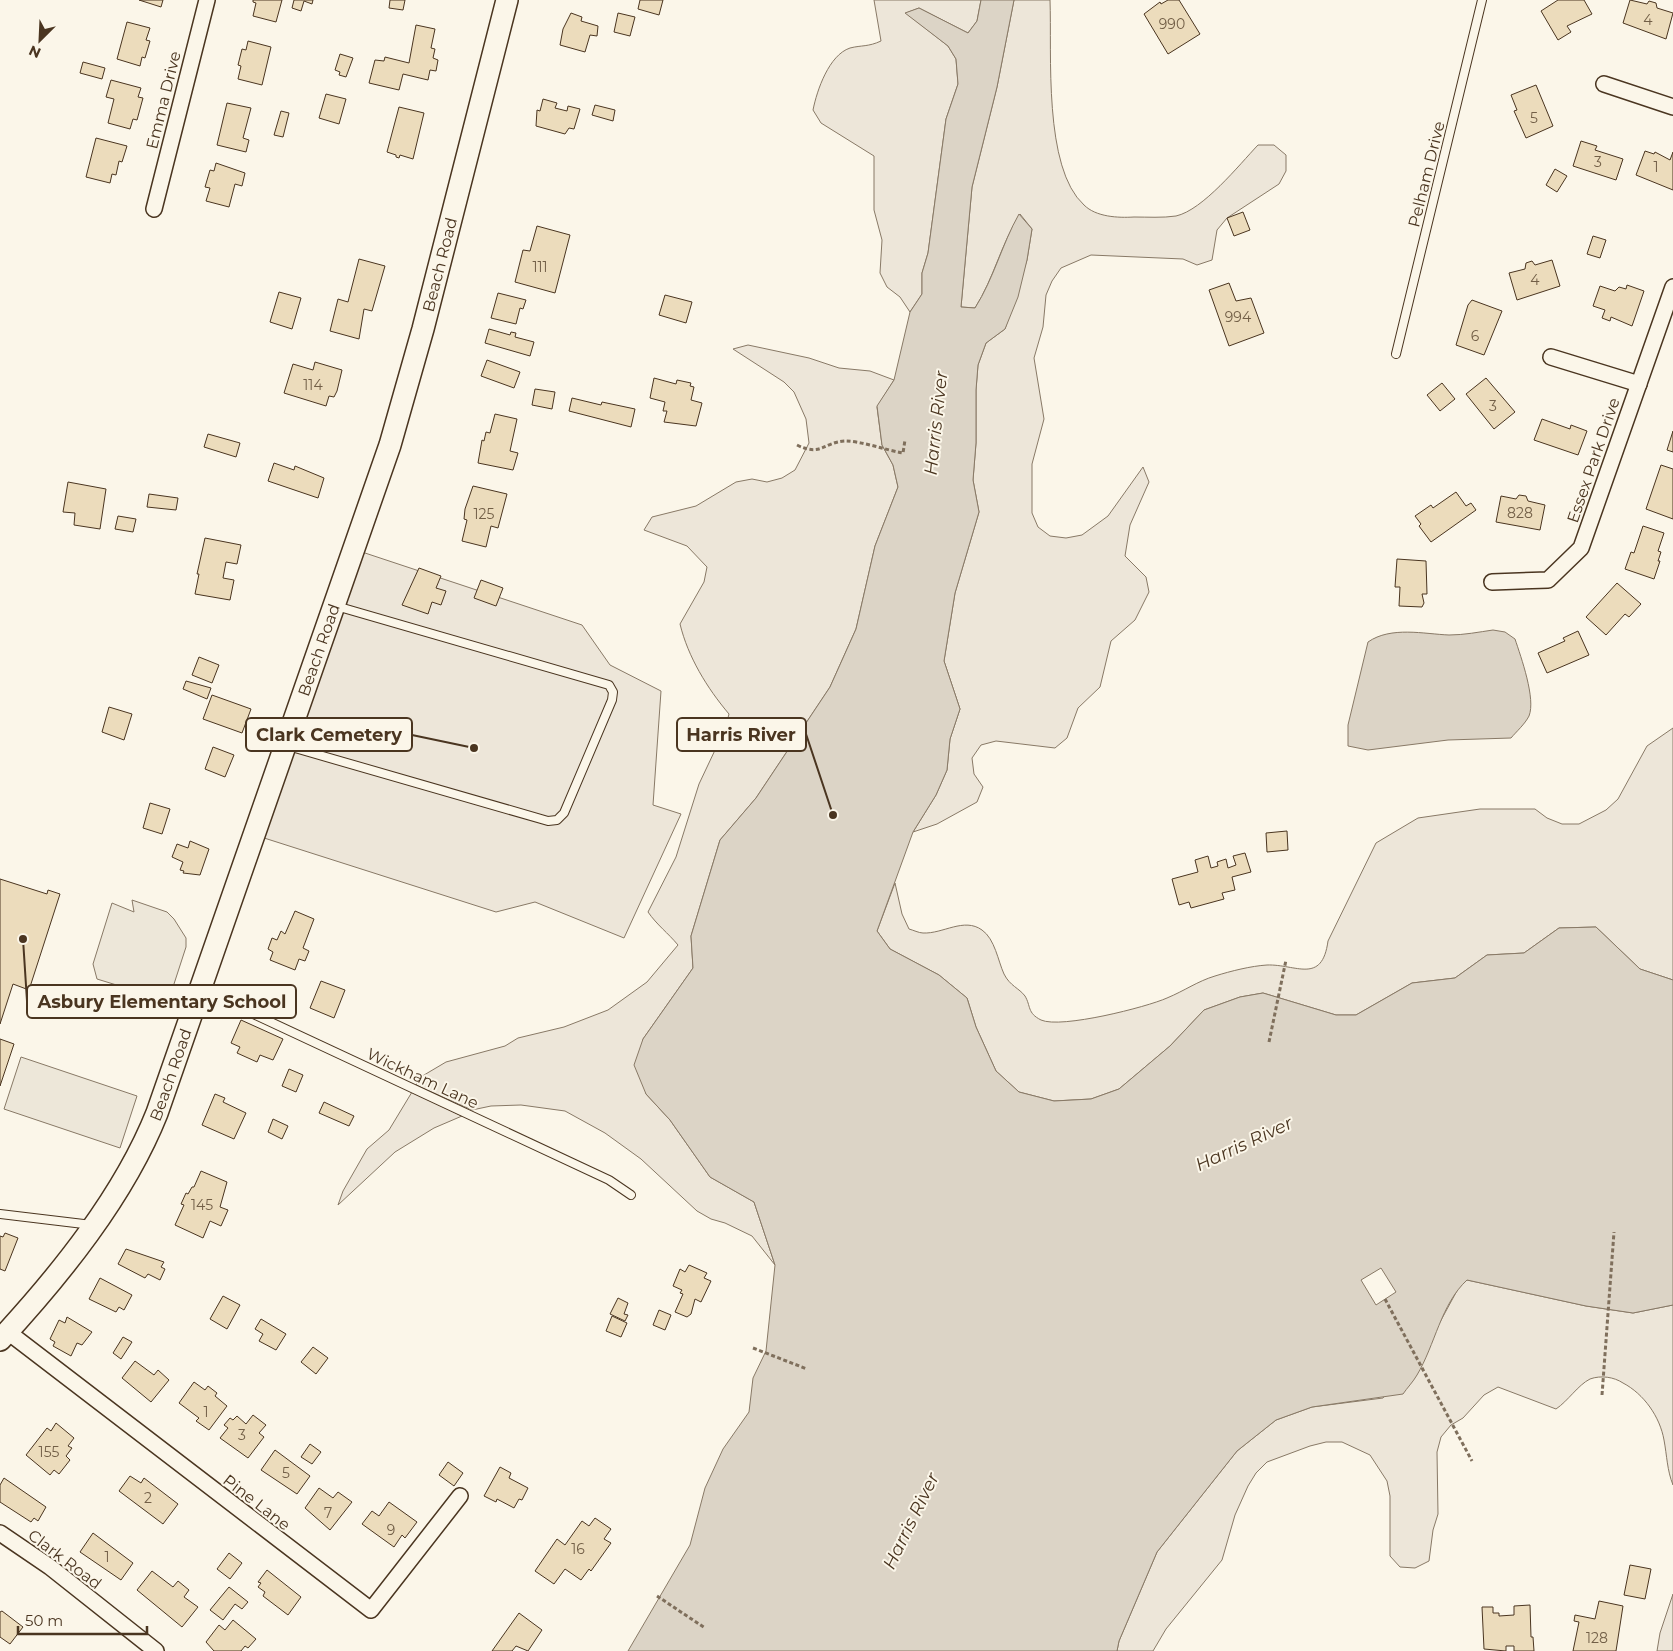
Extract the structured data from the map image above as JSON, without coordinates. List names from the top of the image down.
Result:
{
  "streets": {
    "street": [
      "Emma Drive",
      "Beach Road",
      "Essex Park Drive",
      "Pine Lane",
      "Clark Road"
    ],
    "lane": ["Pelham Drive", "Wickham Lane"]
  },
  "crossings": [
    ["Beach Road", "Wickham Lane"],
    ["Beach Road", "Pine Lane"]
  ],
  "water": ["Harris River"],
  "places": ["Clark Cemetery", "Harris River", "Asbury Elementary School"],
  "house_numbers": [
    "4",
    "990",
    "5",
    "3",
    "1",
    "111",
    "4",
    "994",
    "6",
    "114",
    "3",
    "828",
    "125",
    "145",
    "1",
    "3",
    "155",
    "5",
    "2",
    "7",
    "9",
    "16",
    "1",
    "128"
  ],
  "scale_bar": "50 m",
  "north": "bottom left"
}
